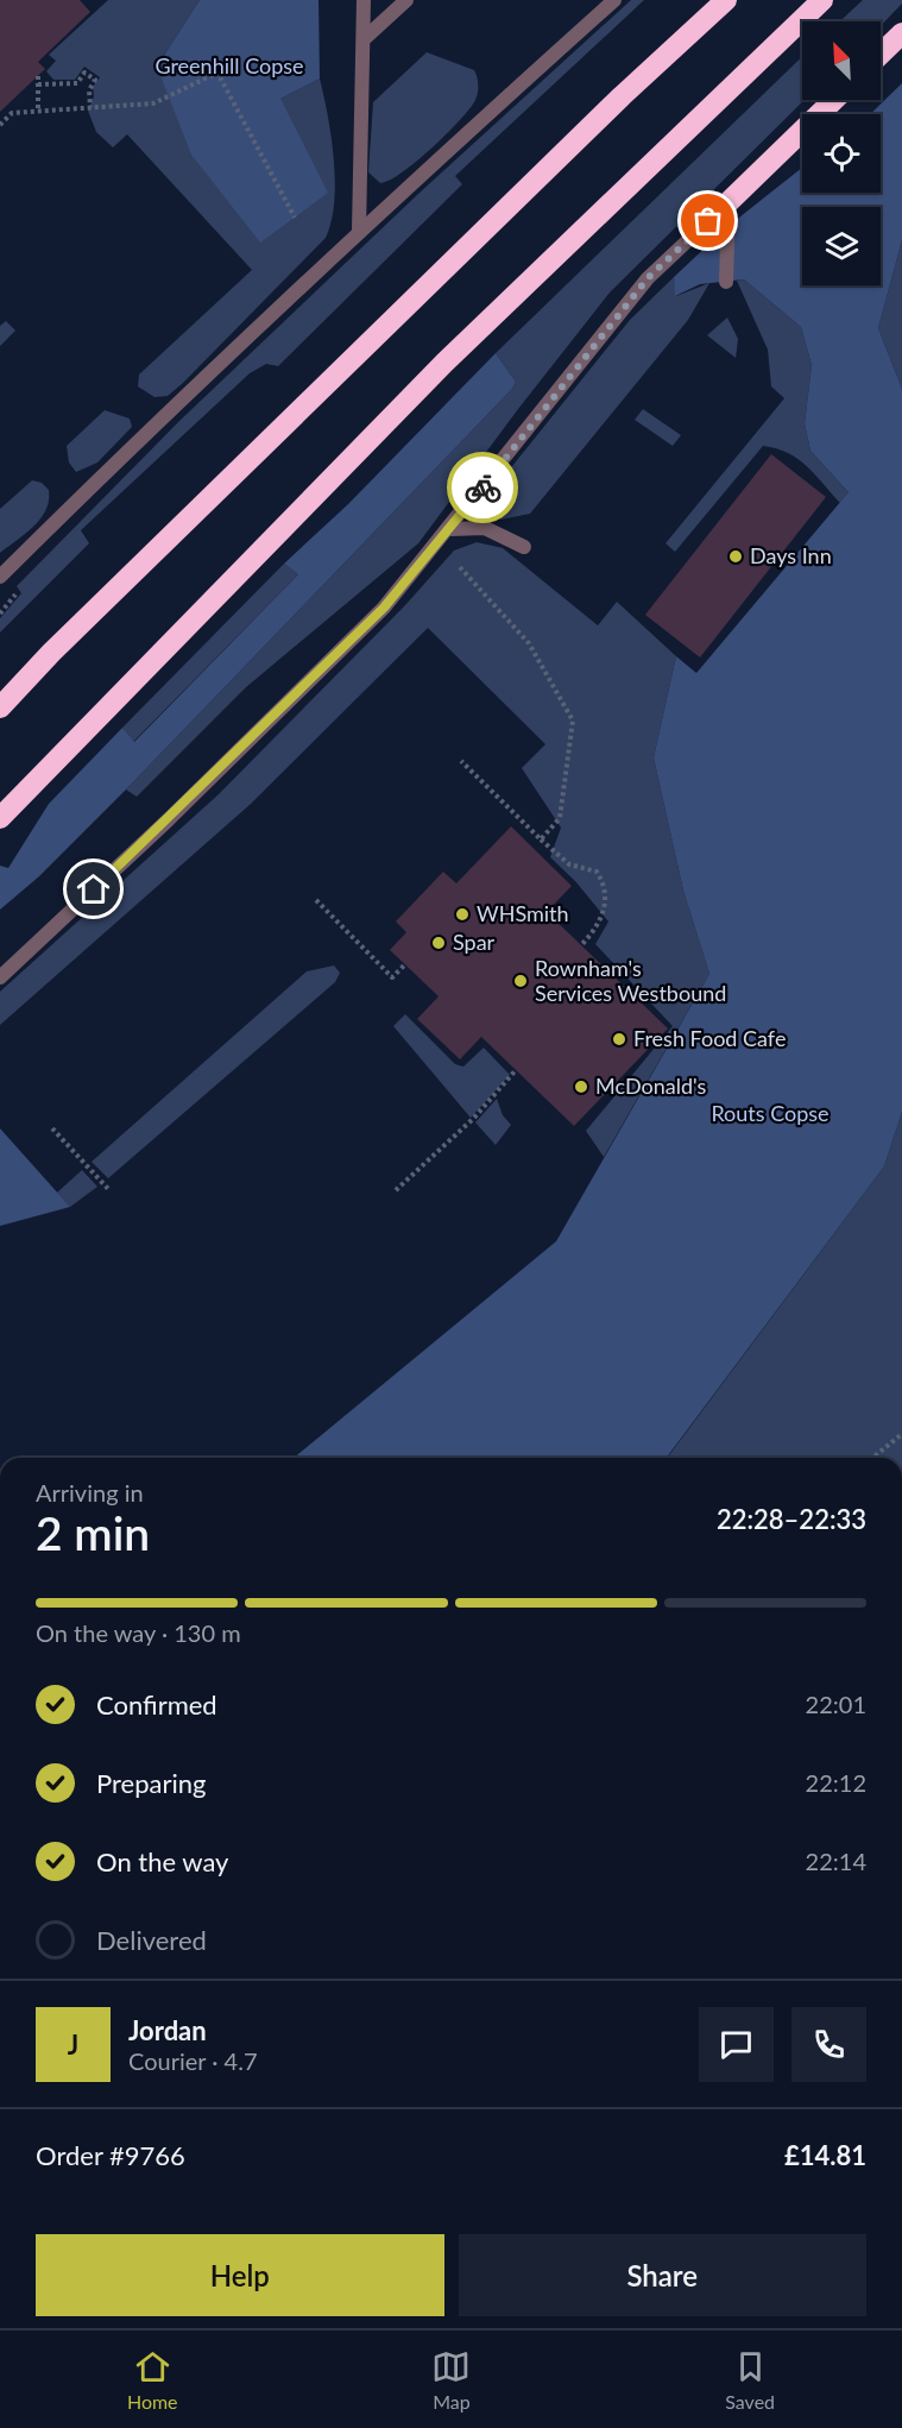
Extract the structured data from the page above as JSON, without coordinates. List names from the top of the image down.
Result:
{
  "parks": ["Greenhill Copse", "Routs Copse"],
  "places": [
    "Days Inn",
    "WHSmith",
    "Spar",
    "Rownham's Services Westbound",
    "Fresh Food Cafe",
    "McDonald's"
  ],
  "north": "top left",
  "page": {
    "heading": ["2 min", "Arriving in", "22:28–22:33"],
    "panel": [
      "Jordan",
      "Courier · 4.7",
      "Order #9766",
      "£14.81"
    ],
    "bar": "On the way · 130 m",
    "list": [
      ["Confirmed", "22:01"],
      ["Preparing", "22:12"],
      ["On the way", "22:14"],
      "Delivered"
    ],
    "round": "J",
    "buttons": ["Help", "Share"],
    "tabs": ["Home", "Map", "Saved"]
  }
}
